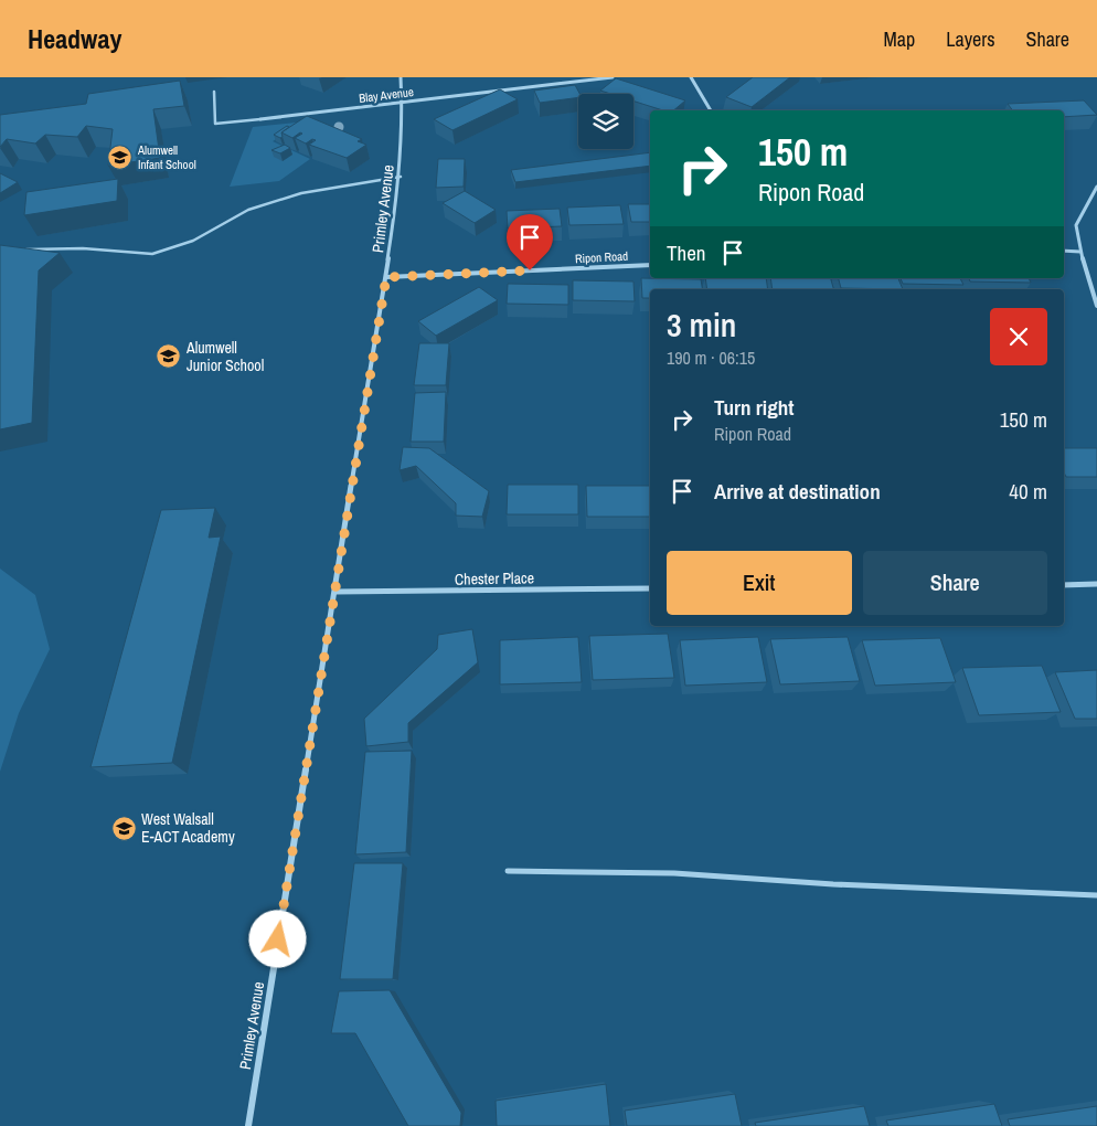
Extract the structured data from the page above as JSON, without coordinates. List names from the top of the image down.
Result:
{
  "streets": {
    "street": [
      "Blay Avenue",
      "Primley Avenue",
      "Ripon Road",
      "Chester Place"
    ]
  },
  "crossings": [
    ["Blay Avenue", "Primley Avenue"],
    ["Primley Avenue", "Ripon Road"],
    ["Primley Avenue", "Chester Place"]
  ],
  "places": {
    "school or university": ["Alumwell Infant School", "Alumwell Junior School", "West Walsall E-ACT Academy"]
  },
  "page": {
    "header": "Headway",
    "nav": ["Map", "Layers", "Share"],
    "turn": ["150 m", "Ripon Road"],
    "then": "Then",
    "heading": ["3 min", "190 m · 06:15"],
    "list": [
      {
        "name": "Turn right",
        "note": "Ripon Road",
        "value": "150 m"
      },
      {
        "name": "Arrive at destination",
        "value": "40 m"
      }
    ],
    "buttons": ["Exit", "Share"]
  }
}
